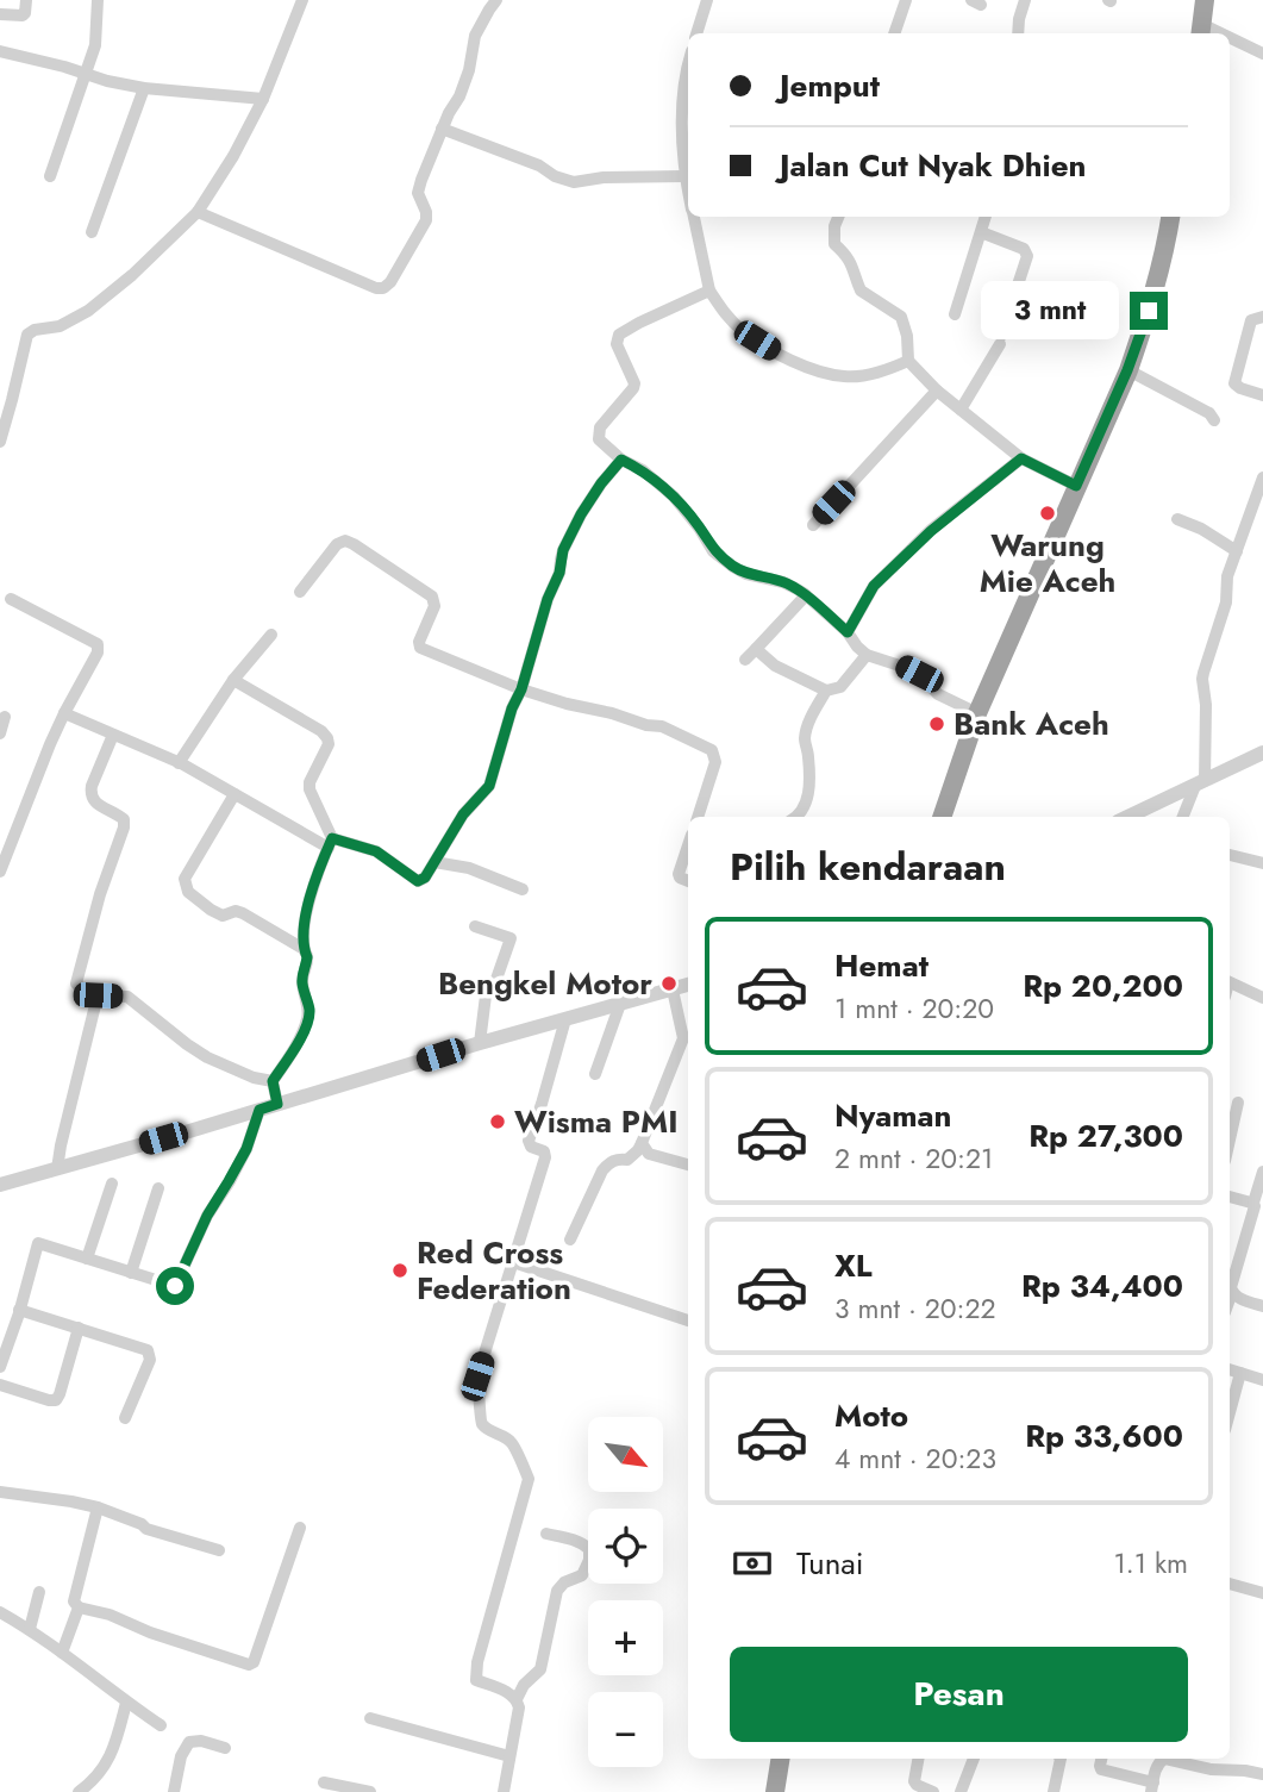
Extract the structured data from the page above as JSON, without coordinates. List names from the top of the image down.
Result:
{
  "places": [
    "Warung Mie Aceh",
    "Bank Aceh",
    "Bengkel Motor",
    "Wisma PMI",
    "Red Cross Federation"
  ],
  "north": "bottom right",
  "page": {
    "banner": ["Jemput", "Jalan Cut Nyak Dhien"],
    "bubble": "3 mnt",
    "heading": "Pilih kendaraan",
    "list": [
      {
        "name": "Hemat",
        "note": "1 mnt · 20:20",
        "value": "Rp 20,200"
      },
      {
        "name": "Nyaman",
        "note": "2 mnt · 20:21",
        "value": "Rp 27,300"
      },
      {
        "name": "XL",
        "note": "3 mnt · 20:22",
        "value": "Rp 34,400"
      },
      {
        "name": "Moto",
        "note": "4 mnt · 20:23",
        "value": "Rp 33,600"
      }
    ],
    "map_buttons": ["+", "−"],
    "pay": ["Tunai", "1.1 km"],
    "buttons": "Pesan"
  }
}
